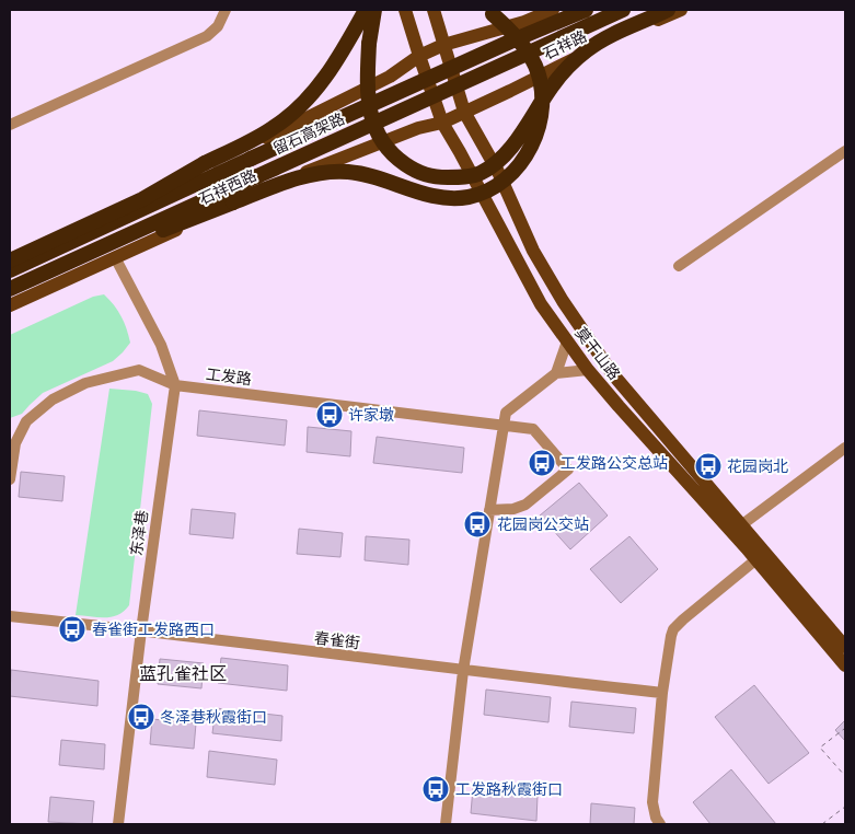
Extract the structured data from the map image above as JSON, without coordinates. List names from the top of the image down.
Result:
{
  "streets": {
    "highway": ["留石高架路"],
    "main road": ["石祥路", "石祥西路", "莫干山路"],
    "street": ["工发路", "东泽巷", "春雀街"]
  },
  "crossings": [
    ["石祥路", "石祥西路"],
    ["石祥路", "莫干山路"],
    ["石祥西路", "莫干山路"],
    ["石祥西路", "东泽巷"],
    ["工发路", "东泽巷"],
    ["东泽巷", "春雀街"]
  ],
  "districts": ["蓝孔雀社区"],
  "places": {
    "bus stop": [
      "许家墩",
      "工发路公交总站",
      "花园岗北",
      "花园岗公交站",
      "春雀街工发路西口",
      "冬泽巷秋霞街口",
      "工发路秋霞街口"
    ]
  }
}
